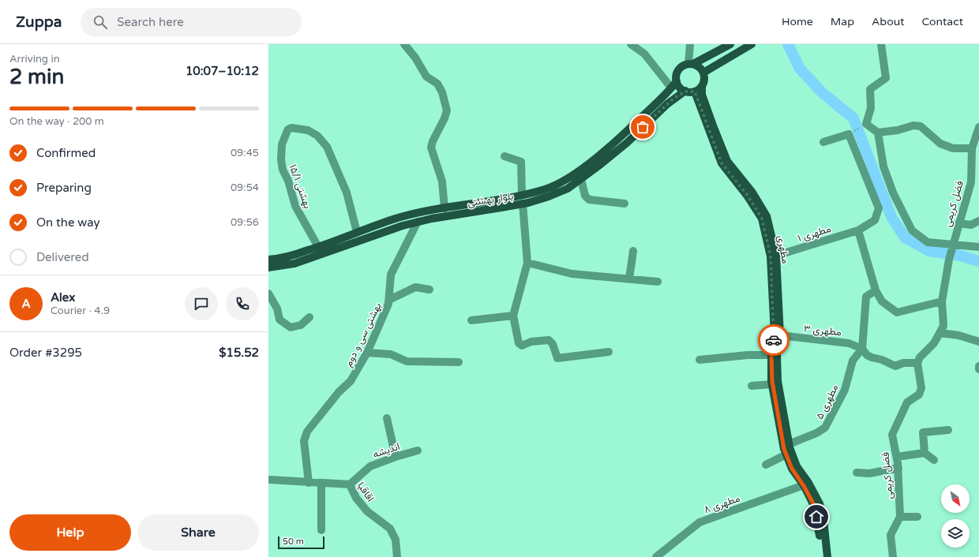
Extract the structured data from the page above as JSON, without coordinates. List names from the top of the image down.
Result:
{
  "streets": {
    "main road": ["بلوار بهشتی", "مطهری"],
    "street": [
      "۱۵/۱ بهشتی",
      "فضل کریمی",
      "مطهری ۱",
      "مطهری ۳",
      "بهشتی سی و دوم",
      "مطهری ۵",
      "اندیشه",
      "اقاقیا",
      "مطهری ۸"
    ]
  },
  "crossings": [
    ["۱۵/۱ بهشتی", "بلوار بهشتی"],
    ["بلوار بهشتی", "مطهری"],
    ["بلوار بهشتی", "بهشتی سی و دوم"],
    ["فضل کریمی", "مطهری ۳"],
    ["مطهری ۱", "مطهری"],
    ["مطهری", "مطهری ۳"],
    ["مطهری", "مطهری ۵"],
    ["مطهری", "مطهری ۸"],
    ["مطهری ۳", "مطهری ۵"],
    ["بهشتی سی و دوم", "اقاقیا"],
    ["اندیشه", "اقاقیا"]
  ],
  "scale_bar": "50 m",
  "north": "bottom right",
  "page": {
    "header": "Zuppa",
    "search": "Search here",
    "nav": [
      "Home",
      "Map",
      "About",
      "Contact"
    ],
    "heading": ["2 min", "Arriving in", "10:07–10:12"],
    "panel": [
      "Alex",
      "Courier · 4.9",
      "Order #3295",
      "$15.52"
    ],
    "bar": "On the way · 200 m",
    "list": [
      ["Confirmed", "09:45"],
      ["Preparing", "09:54"],
      ["On the way", "09:56"],
      "Delivered"
    ],
    "round": "A",
    "buttons": ["Help", "Share"],
    "scale": "50 m"
  }
}
